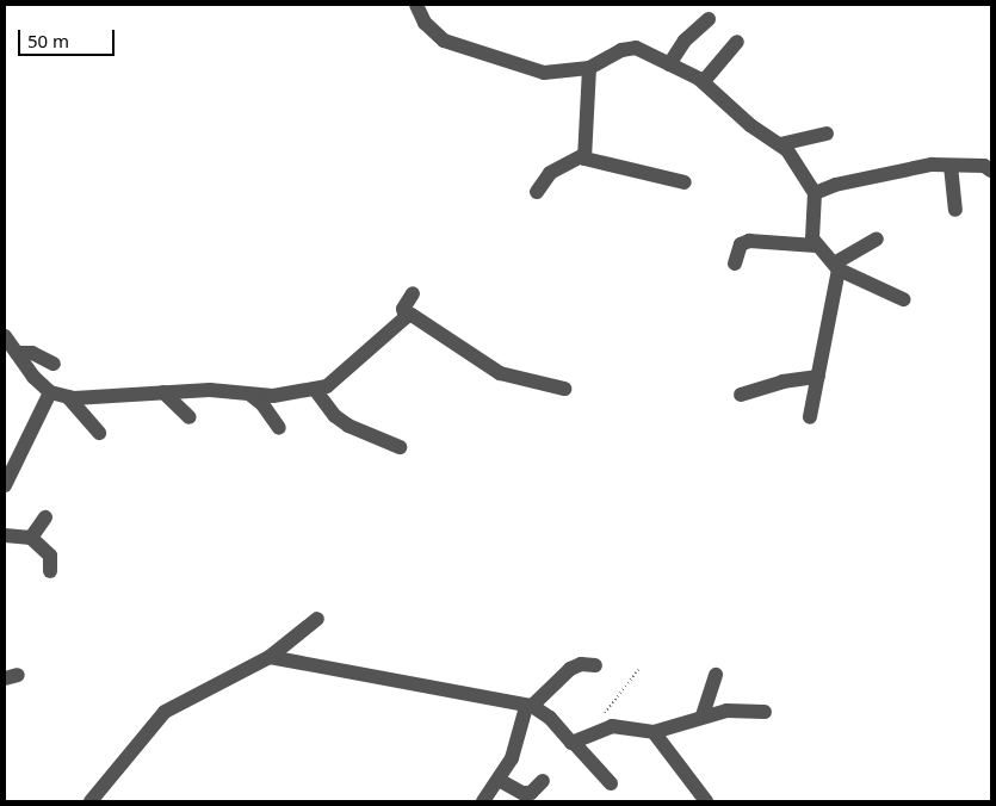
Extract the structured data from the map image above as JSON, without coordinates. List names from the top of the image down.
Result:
{
  "scale_bar": "50 m"
}
